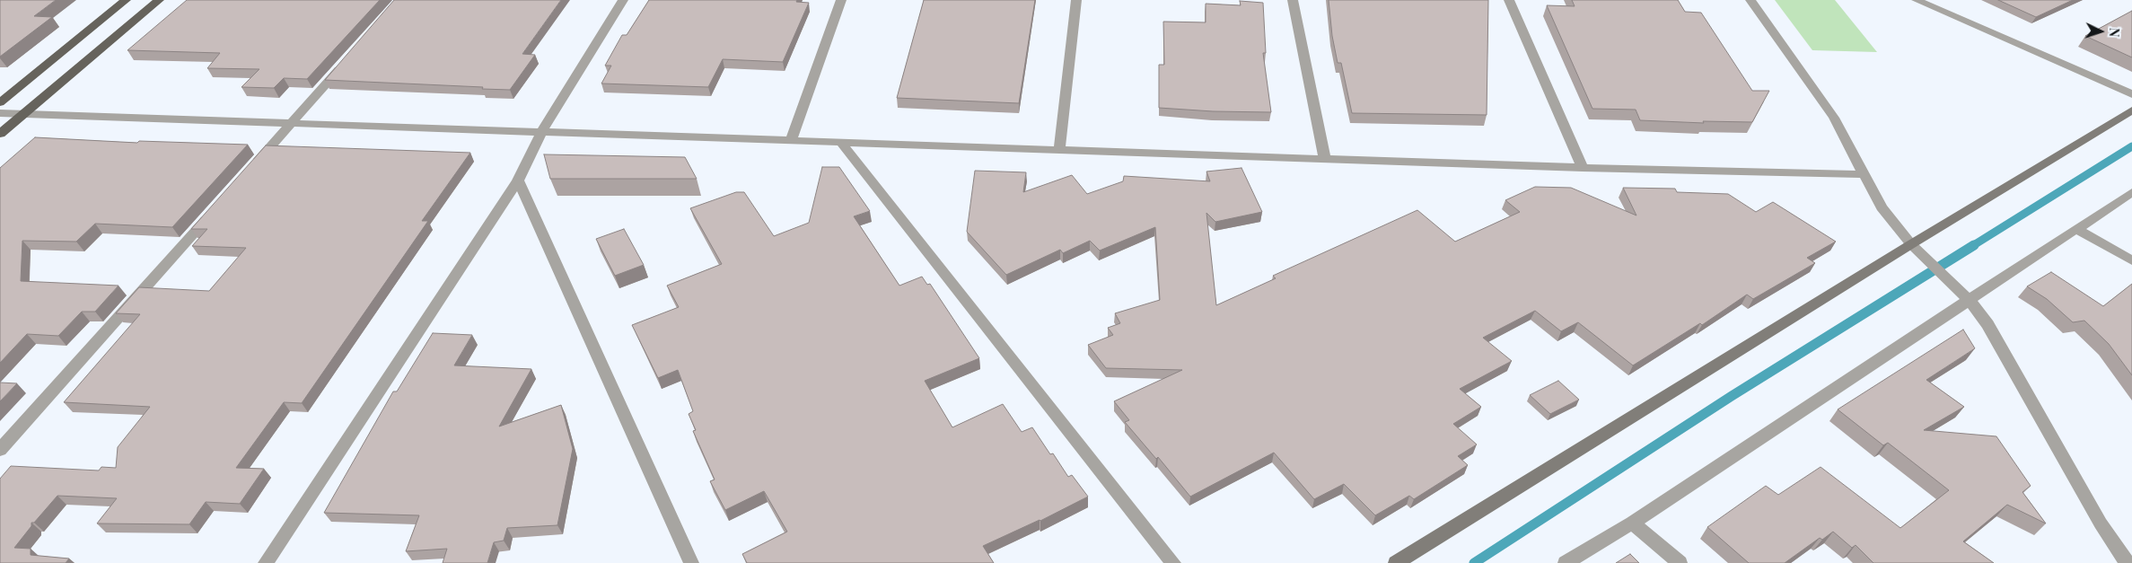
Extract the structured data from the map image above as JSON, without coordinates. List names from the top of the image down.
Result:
{
  "north": "right"
}
